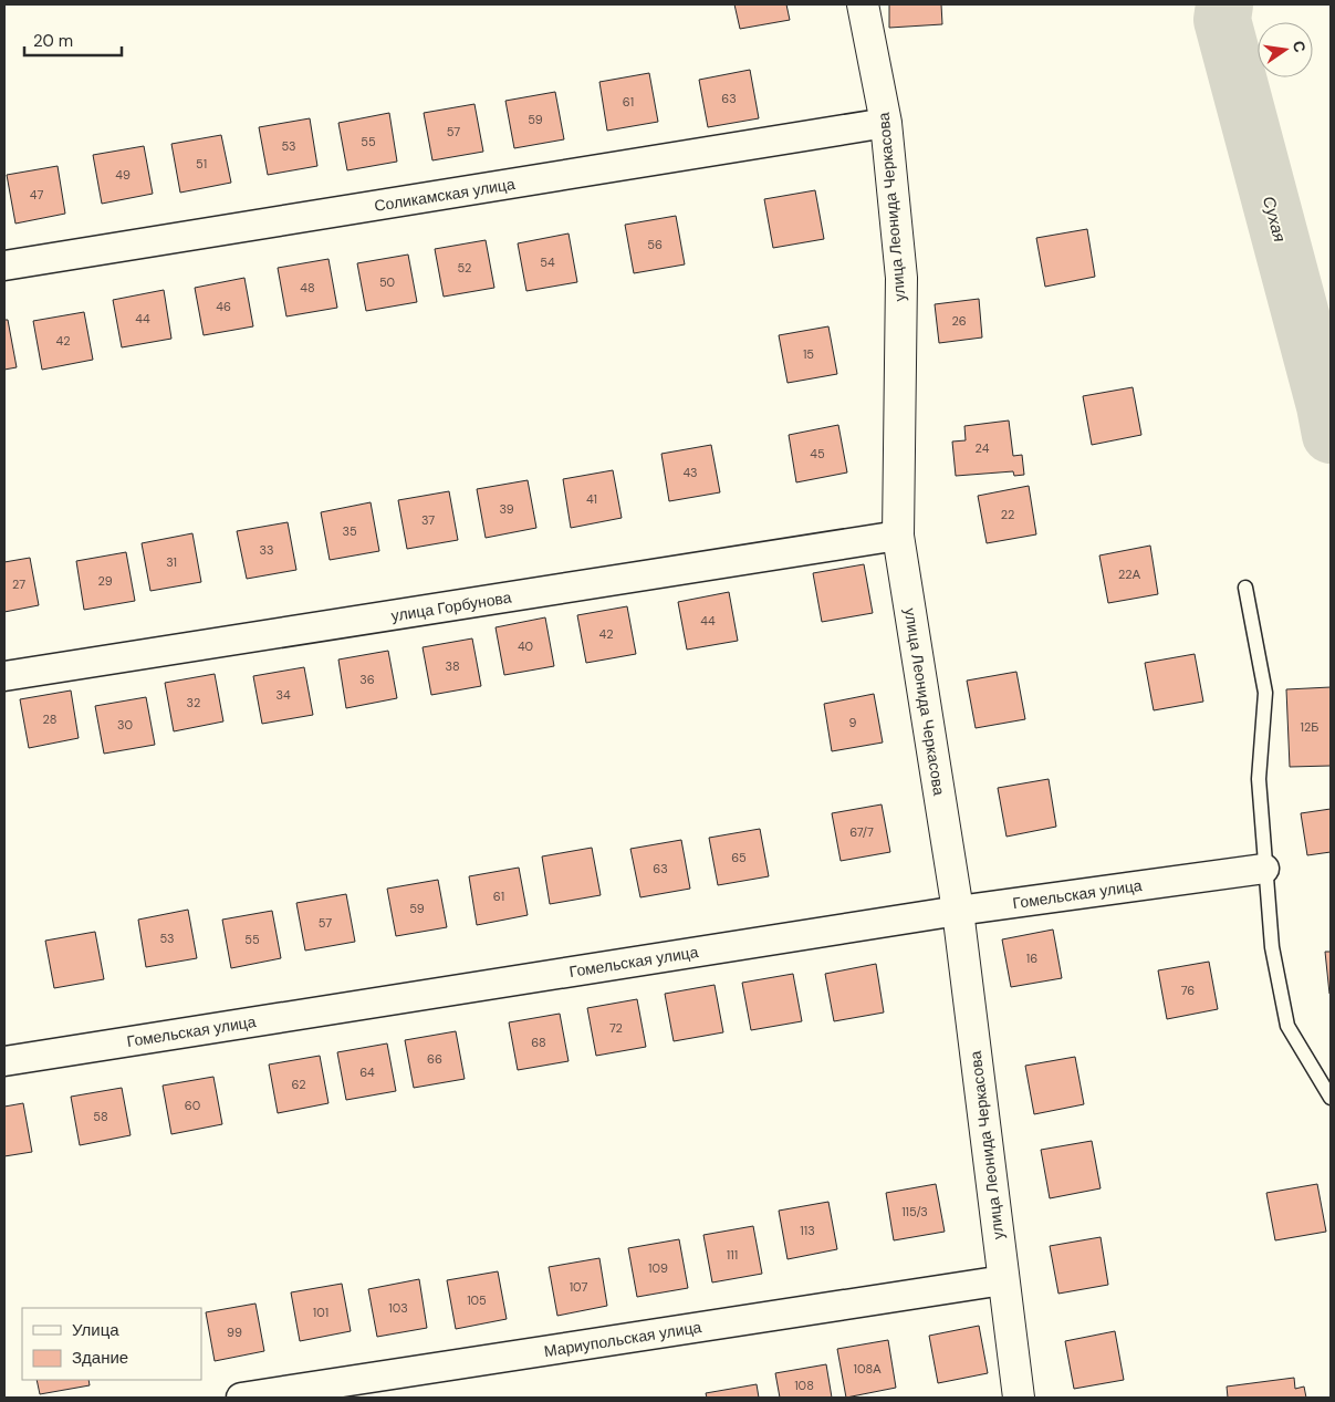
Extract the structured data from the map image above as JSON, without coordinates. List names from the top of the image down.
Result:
{
  "streets": {
    "street": [
      "Соликамская улица",
      "улица Леонида Черкасова",
      "улица Горбунова",
      "Гомельская улица",
      "Мариупольская улица"
    ]
  },
  "crossings": [
    ["Соликамская улица", "улица Леонида Черкасова"],
    ["улица Леонида Черкасова", "улица Горбунова"],
    ["улица Леонида Черкасова", "Гомельская улица"],
    ["улица Леонида Черкасова", "Мариупольская улица"]
  ],
  "water": ["Сухая"],
  "house_numbers": [
    "63",
    "61",
    "59",
    "57",
    "55",
    "53",
    "51",
    "49",
    "47",
    "56",
    "54",
    "52",
    "50",
    "48",
    "46",
    "44",
    "26",
    "42",
    "15",
    "24",
    "45",
    "43",
    "41",
    "39",
    "22",
    "37",
    "35",
    "33",
    "31",
    "22А",
    "29",
    "27",
    "44",
    "42",
    "40",
    "38",
    "36",
    "34",
    "32",
    "28",
    "9",
    "30",
    "12Б",
    "67/7",
    "65",
    "63",
    "61",
    "59",
    "57",
    "53",
    "55",
    "16",
    "76",
    "72",
    "68",
    "66",
    "64",
    "62",
    "60",
    "58",
    "115/3",
    "113",
    "111",
    "109",
    "107",
    "105",
    "103",
    "101",
    "99",
    "108А",
    "108"
  ],
  "legend": ["Улица", "Здание"],
  "scale_bar": "20 m",
  "north": "right"
}
